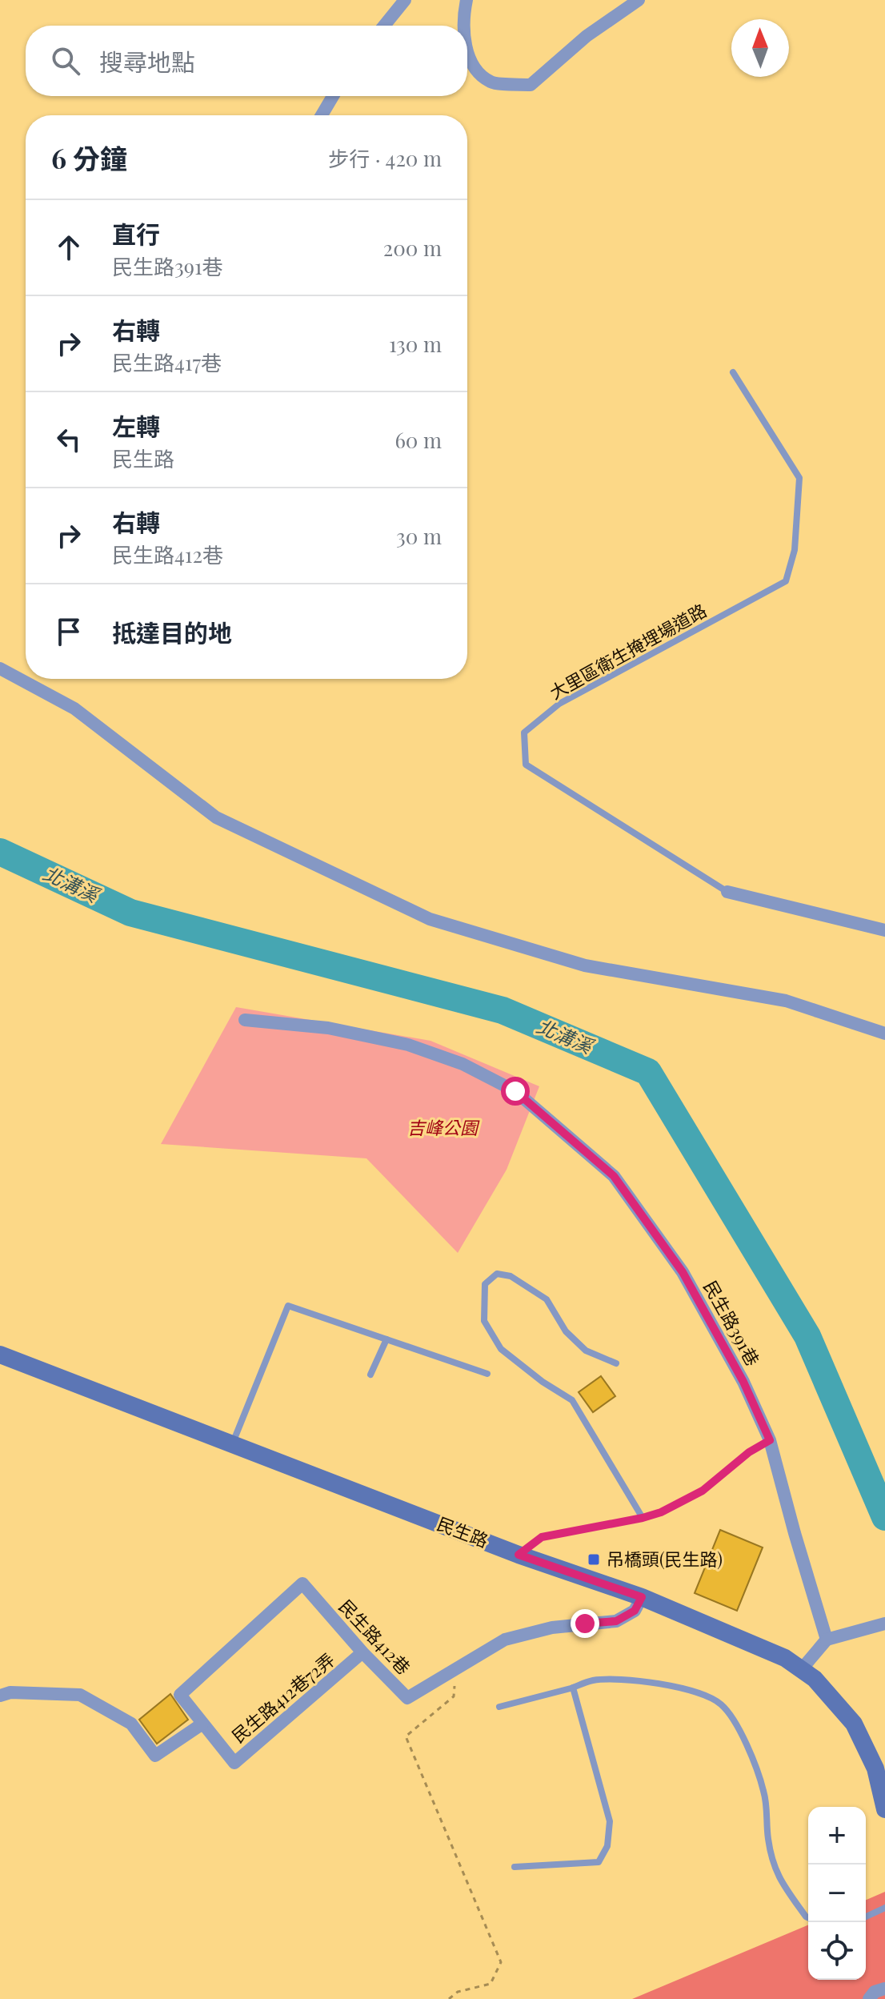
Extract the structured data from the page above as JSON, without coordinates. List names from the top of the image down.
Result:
{
  "streets": {
    "street": [
      "民生路391巷",
      "民生路",
      "民生路412巷",
      "民生路412巷72弄"
    ],
    "lane": ["大里區衛生掩埋場道路"]
  },
  "crossings": [
    ["民生路", "民生路412巷"],
    ["民生路412巷", "民生路412巷72弄"]
  ],
  "water": ["北溝溪"],
  "parks": ["吉峰公園"],
  "places": {
    "transit": ["吊橋頭(民生路)"]
  },
  "north": "top",
  "page": {
    "search": "搜尋地點",
    "heading": ["6 分鐘", "步行 · 420 m"],
    "list": [
      ["直行", "民生路391巷", "200 m"],
      ["右轉", "民生路417巷", "130 m"],
      ["左轉", "民生路", "60 m"],
      ["右轉", "民生路412巷", "30 m"],
      "抵達目的地"
    ],
    "map_buttons": ["+", "−"]
  }
}
